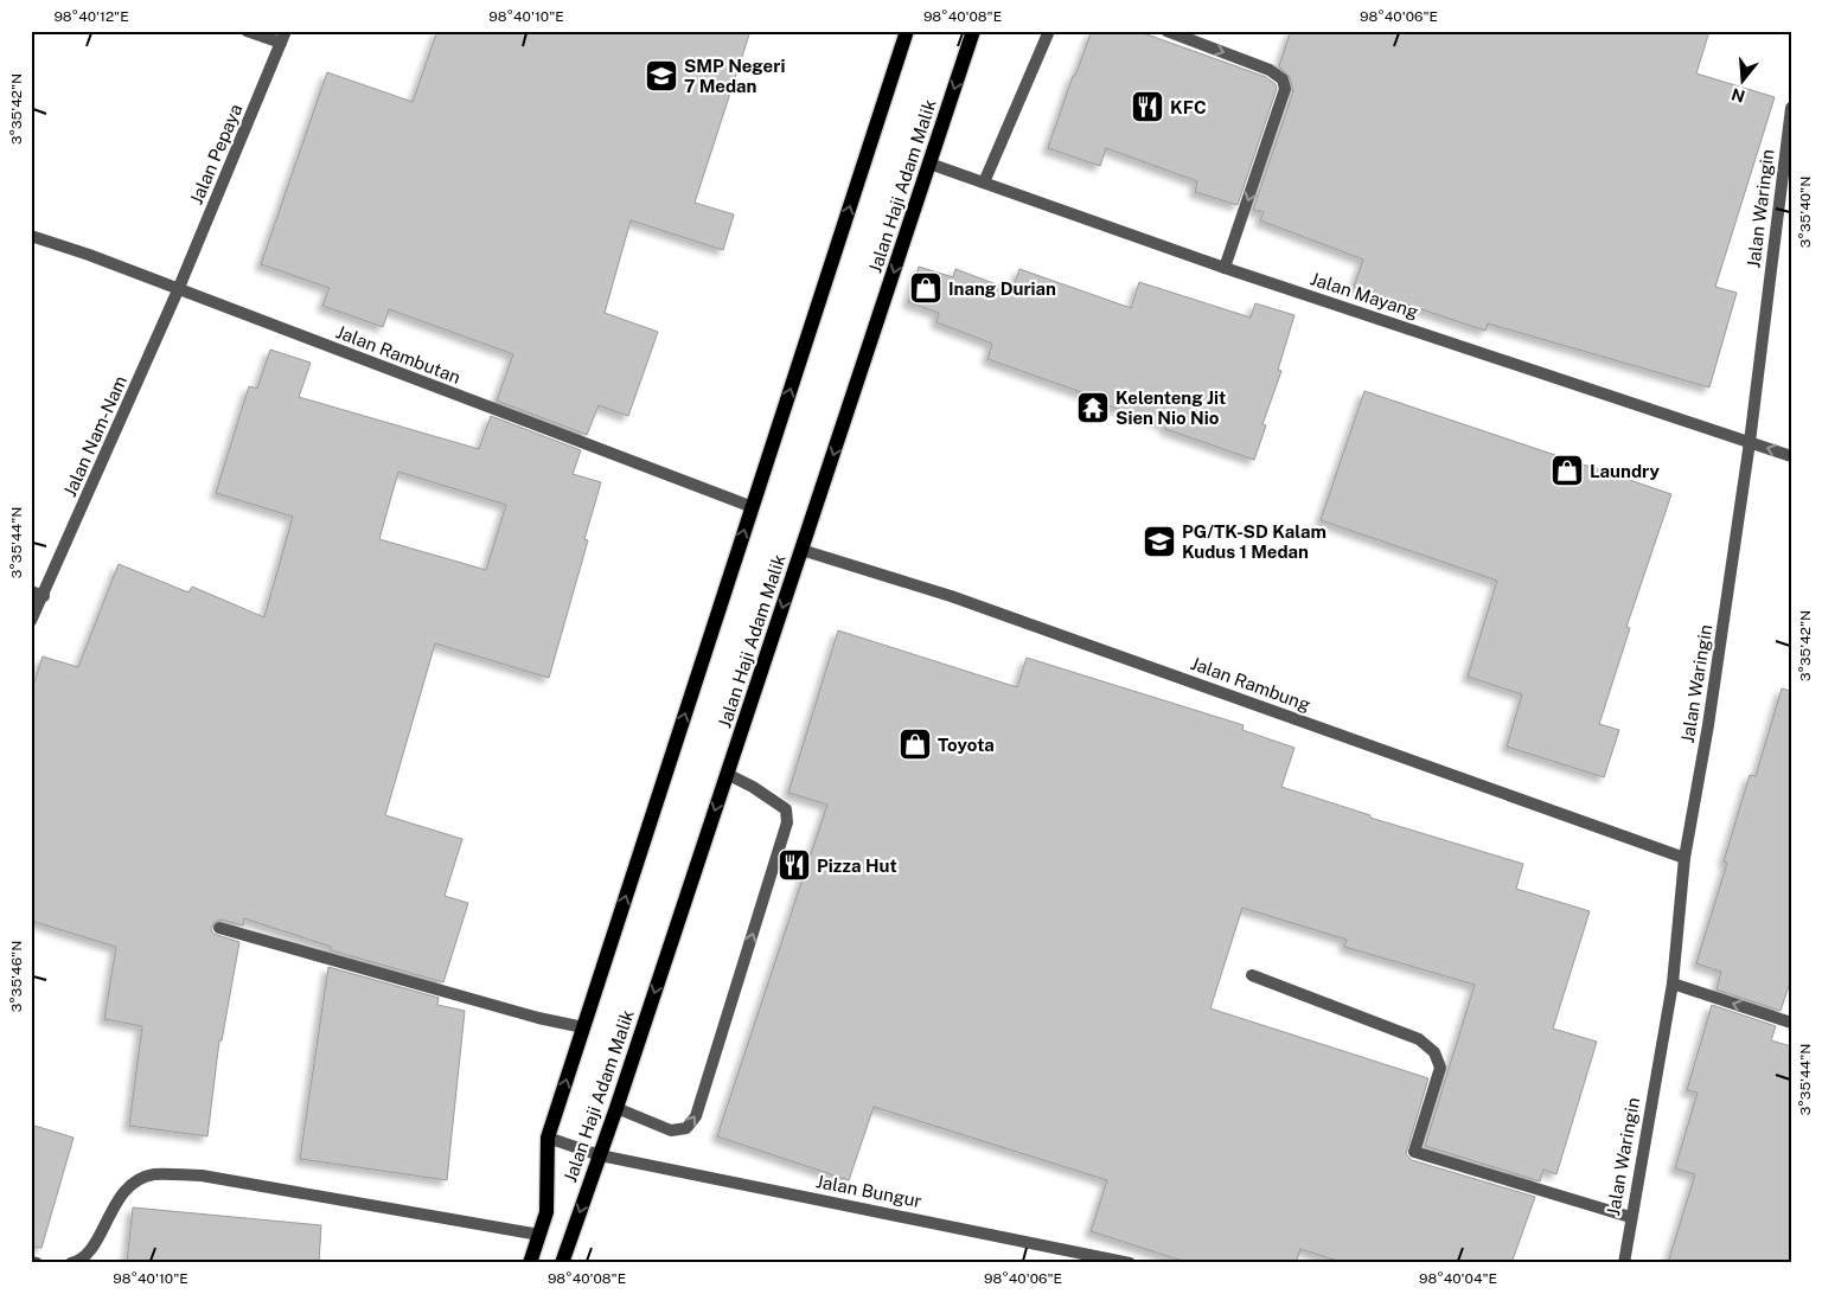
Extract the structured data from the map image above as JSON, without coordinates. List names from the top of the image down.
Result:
{
  "streets": {
    "main road": ["Jalan Haji Adam Malik"],
    "street": [
      "Jalan Pepaya",
      "Jalan Waringin",
      "Jalan Mayang",
      "Jalan Rambutan",
      "Jalan Nam-Nam",
      "Jalan Rambung",
      "Jalan Bungur"
    ]
  },
  "crossings": [
    ["Jalan Pepaya", "Jalan Rambutan"],
    ["Jalan Pepaya", "Jalan Nam-Nam"],
    ["Jalan Haji Adam Malik", "Jalan Mayang"],
    ["Jalan Haji Adam Malik", "Jalan Rambutan"],
    ["Jalan Haji Adam Malik", "Jalan Rambung"],
    ["Jalan Haji Adam Malik", "Jalan Bungur"],
    ["Jalan Waringin", "Jalan Mayang"],
    ["Jalan Waringin", "Jalan Rambung"],
    ["Jalan Rambutan", "Jalan Nam-Nam"]
  ],
  "places": {
    "school or university": ["SMP Negeri 7 Medan", "PG/TK-SD Kalam Kudus 1 Medan"],
    "restaurant": ["KFC", "Pizza Hut"],
    "shop": ["Inang Durian", "Laundry", "Toyota"],
    "temple": ["Kelenteng Jit Sien Nio Nio"]
  },
  "north": "bottom",
  "coordinates": [
    "98°40'12\"E",
    "98°40'10\"E",
    "98°40'08\"E",
    "98°40'06\"E",
    "3°35'42\"N",
    "3°35'40\"N",
    "3°35'44\"N",
    "3°35'46\"N",
    "98°40'04\"E"
  ]
}
